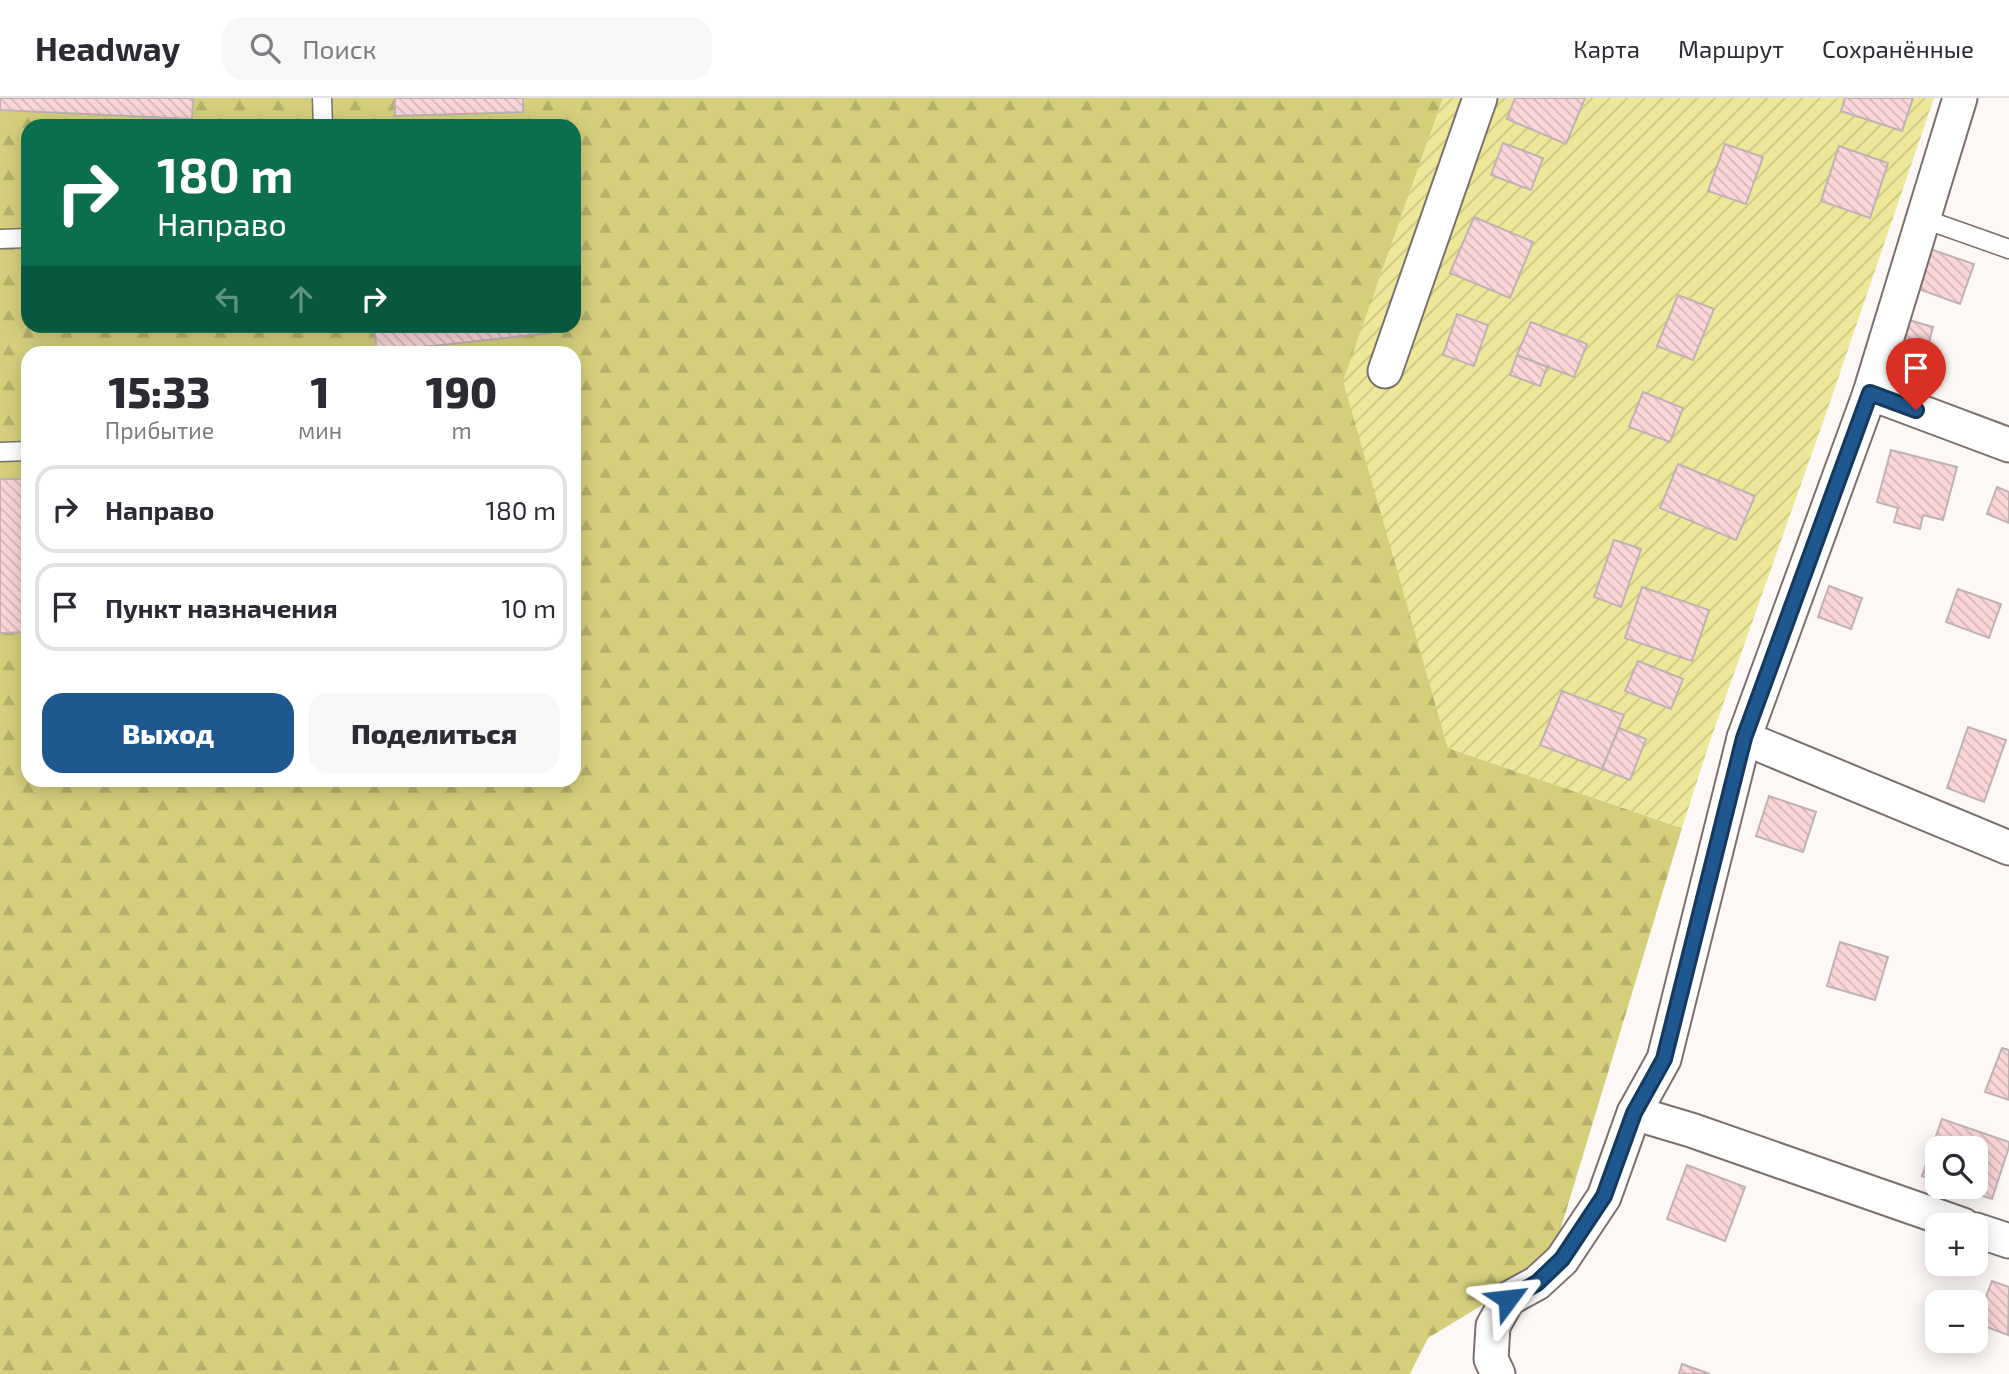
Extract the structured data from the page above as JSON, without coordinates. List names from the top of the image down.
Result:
{
  "page": {
    "header": "Headway",
    "search": "Поиск",
    "nav": ["Карта", "Маршрут", "Сохранённые"],
    "turn": ["180 m", "Направо"],
    "eta": [
      "15:33",
      "Прибытие",
      "1",
      "мин",
      "190",
      "m"
    ],
    "list": [
      {
        "name": "Направо",
        "value": "180 m"
      },
      {
        "name": "Пункт назначения",
        "value": "10 m"
      }
    ],
    "buttons": ["Выход", "Поделиться"],
    "map_buttons": ["+", "−"]
  }
}
